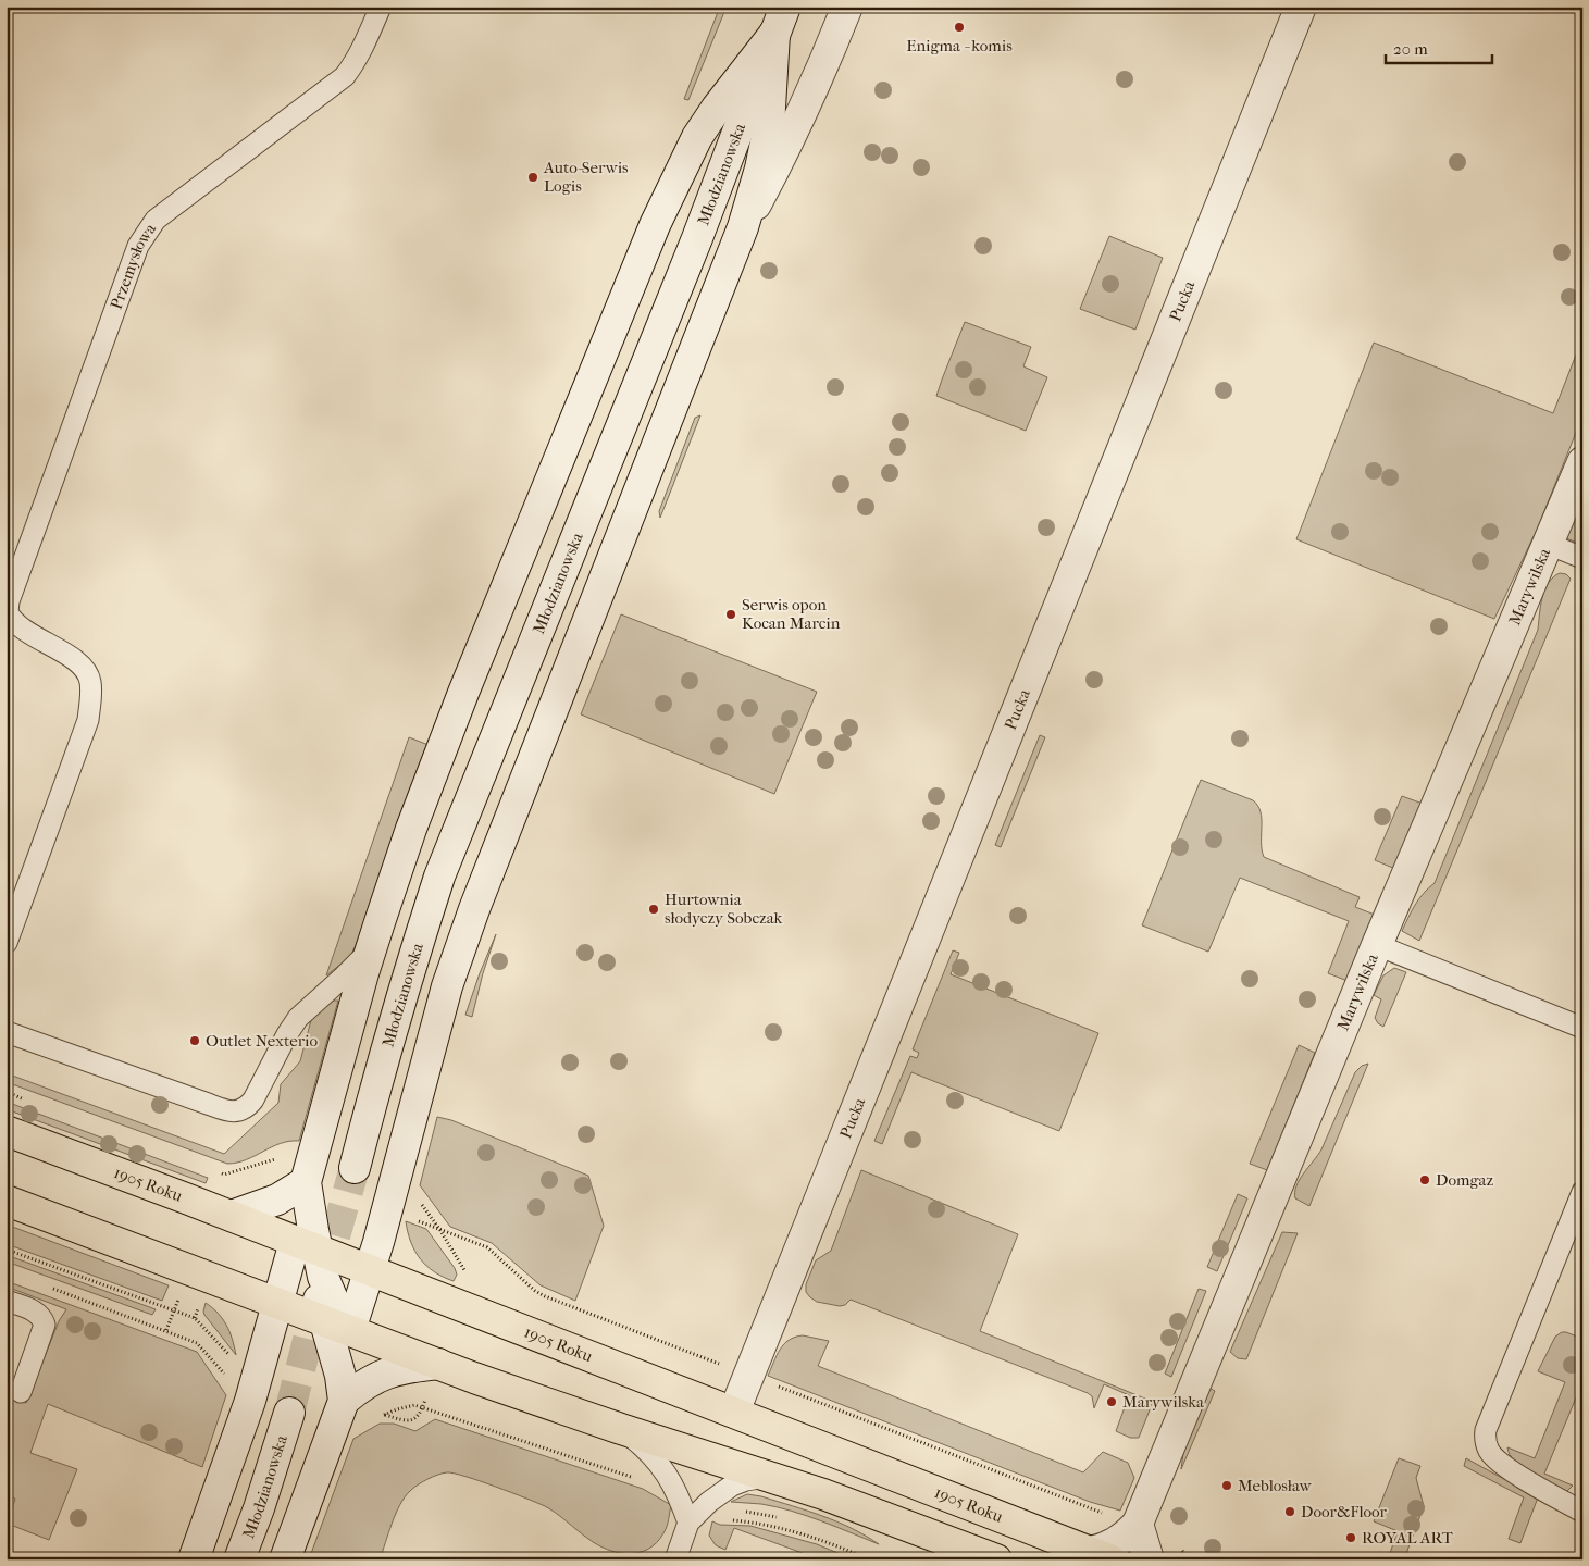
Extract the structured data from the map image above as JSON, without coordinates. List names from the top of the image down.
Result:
{
  "streets": {
    "main road": [
      "Młodzianowska",
      "Pucka",
      "Marywilska",
      "1905 Roku"
    ],
    "lane": ["Przemysłowa"]
  },
  "crossings": [
    ["Pucka", "1905 Roku"],
    ["Marywilska", "1905 Roku"]
  ],
  "places": [
    "Enigma - komis",
    "Auto-Serwis Logis",
    "Serwis opon Kocan Marcin",
    "Hurtownia słodyczy Sobczak",
    "Outlet Nexterio",
    "Domgaz",
    "Marywilska",
    "Meblosław",
    "Door&Floor",
    "ROYAL ART"
  ],
  "scale_bar": "20 m"
}
